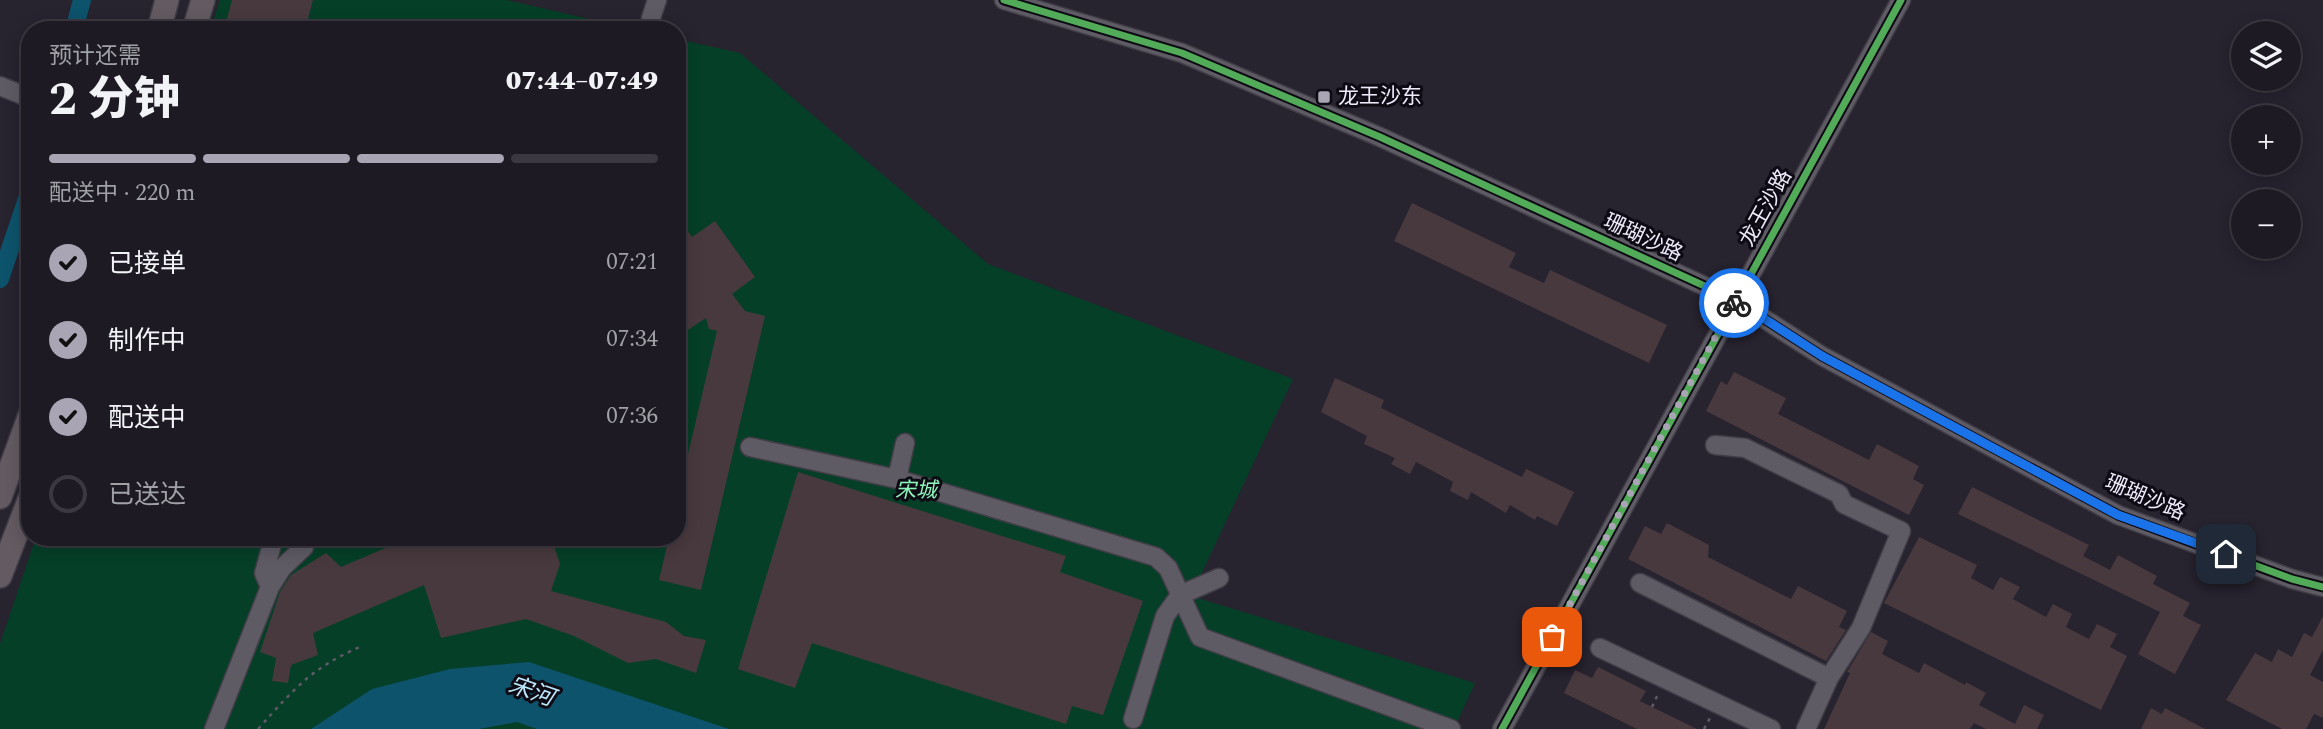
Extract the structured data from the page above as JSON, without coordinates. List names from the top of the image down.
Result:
{
  "streets": {
    "street": ["龙王沙路", "珊瑚沙路"]
  },
  "crossings": [
    ["龙王沙路", "珊瑚沙路"]
  ],
  "water": ["宋河"],
  "parks": ["宋城"],
  "places": {
    "transit": ["龙王沙东"]
  },
  "page": {
    "map_buttons": ["+", "−"],
    "heading": ["2 分钟", "预计还需", "07:44–07:49"],
    "bar": "配送中 · 220 m",
    "list": [
      ["已接单", "07:21"],
      ["制作中", "07:34"],
      ["配送中", "07:36"],
      "已送达"
    ]
  }
}
